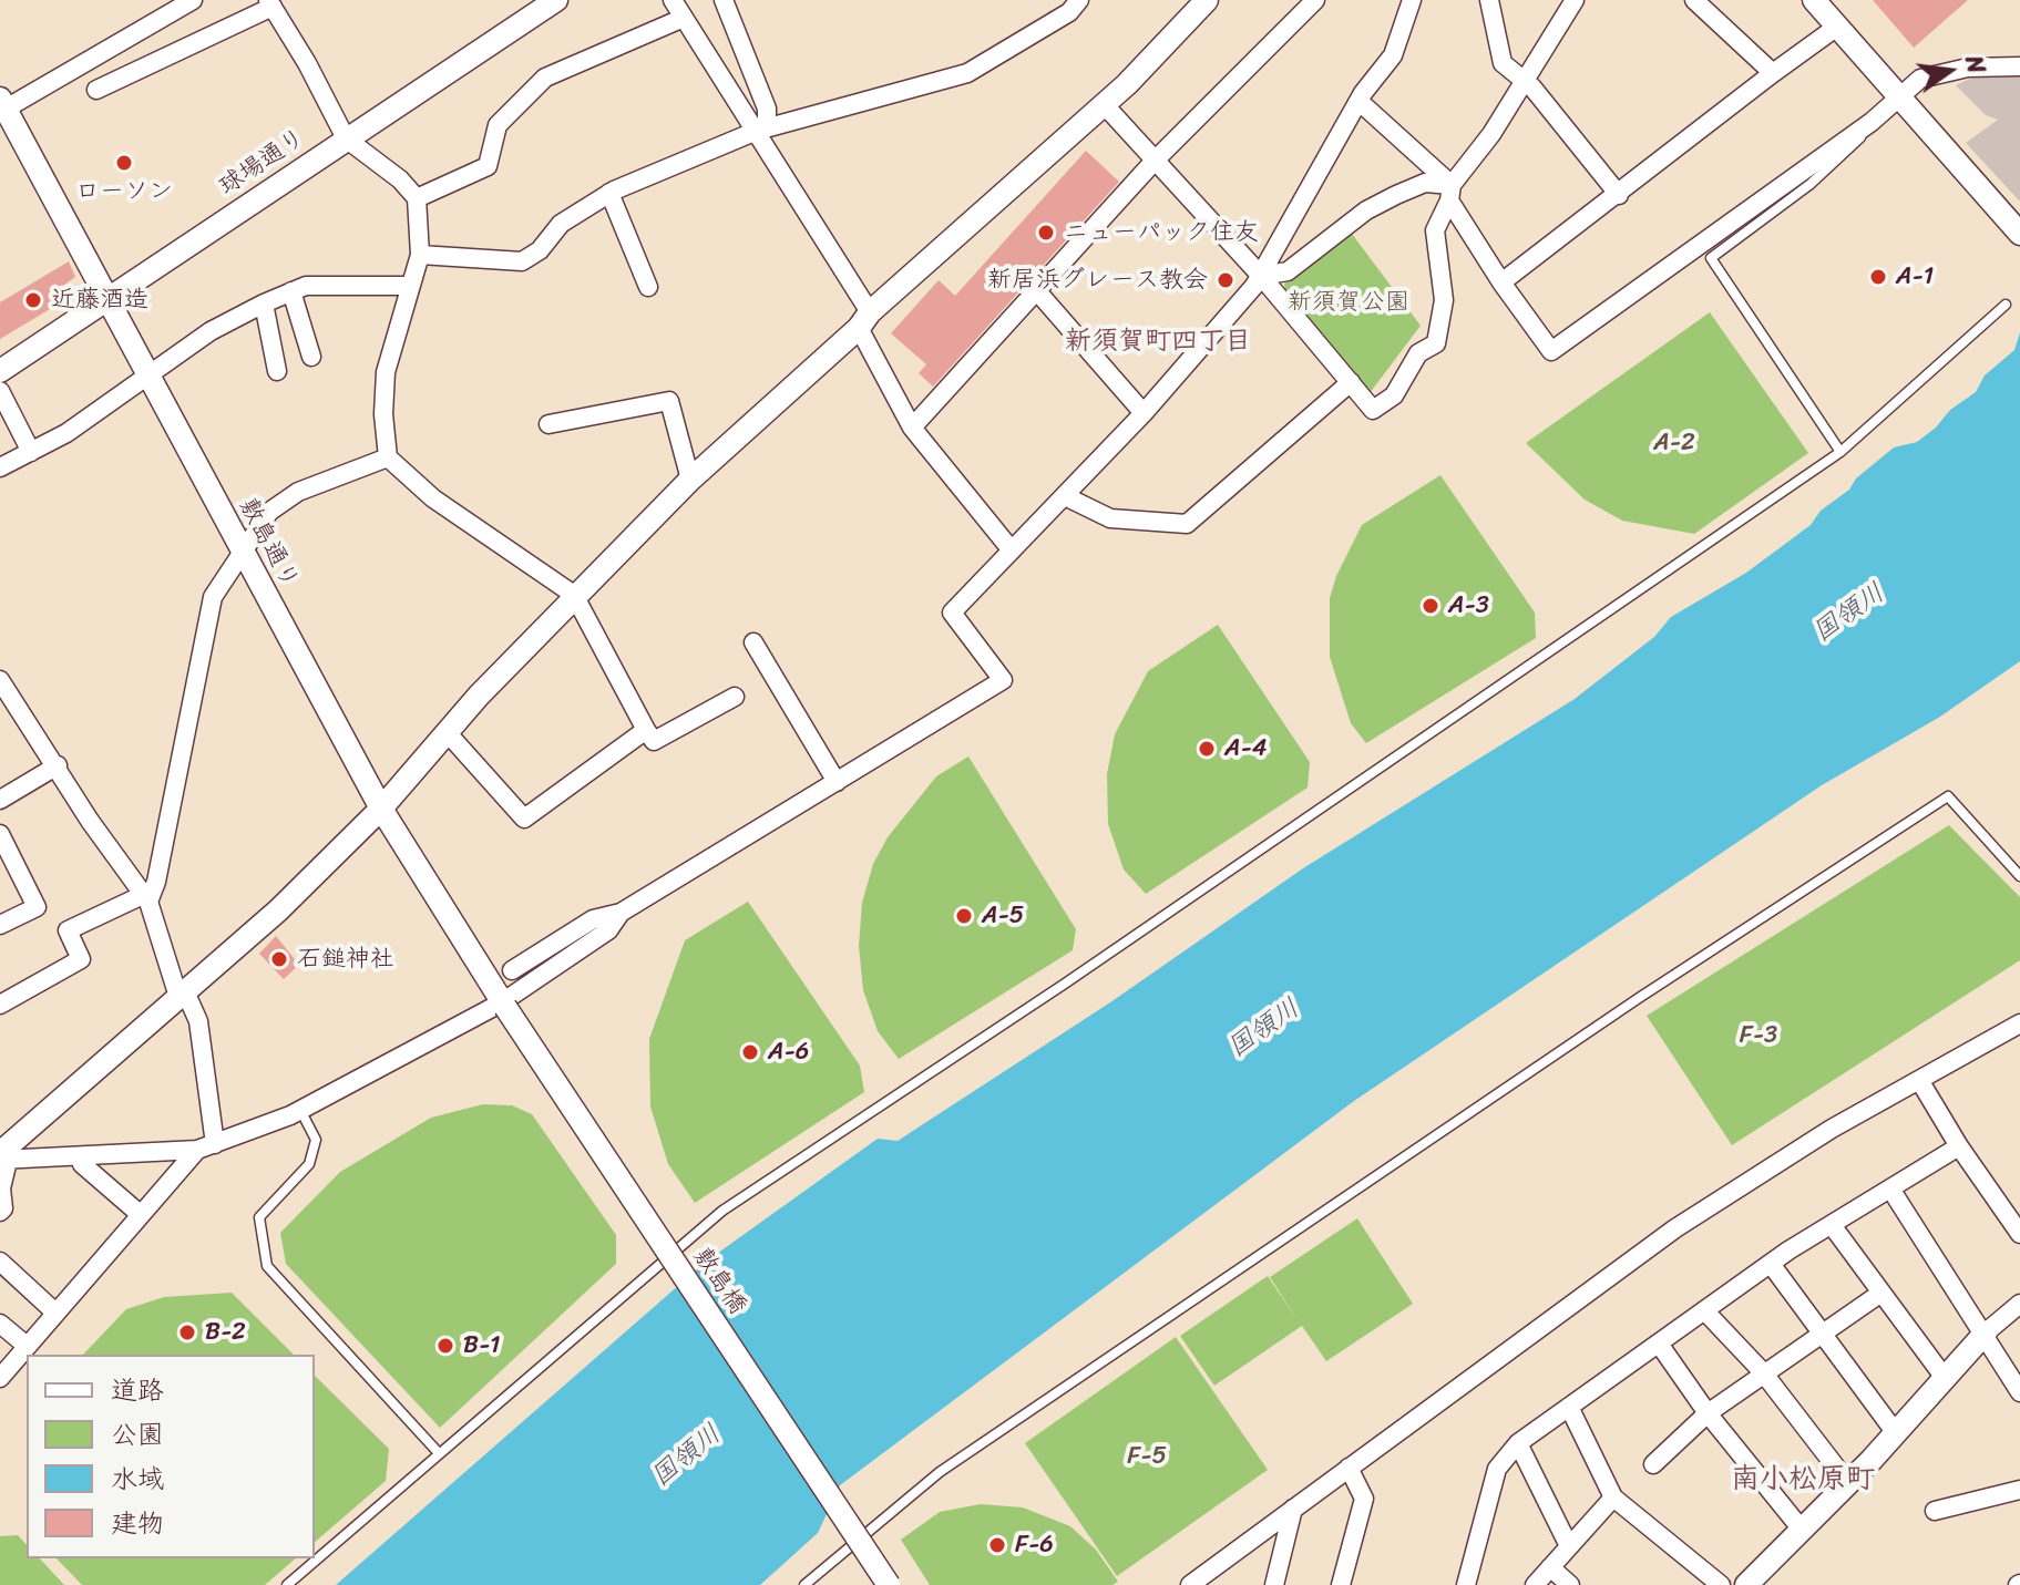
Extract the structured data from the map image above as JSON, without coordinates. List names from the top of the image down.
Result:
{
  "streets": {
    "street": ["球場通り", "敷島通り", "敷島橋"]
  },
  "crossings": [
    ["球場通り", "敷島通り"],
    ["敷島通り", "敷島橋"]
  ],
  "districts": ["新須賀町四丁目", "南小松原町"],
  "water": ["国領川"],
  "parks": [
    "新須賀公園",
    "A-2",
    "F-3",
    "F-5"
  ],
  "places": [
    "ローソン",
    "ニューパック住友",
    "A-1",
    "新居浜グレース教会",
    "近藤酒造",
    "A-3",
    "A-4",
    "A-5",
    "石鎚神社",
    "A-6",
    "B-2",
    "B-1",
    "F-6"
  ],
  "legend": [
    "道路",
    "公園",
    "水域",
    "建物"
  ],
  "north": "right"
}
